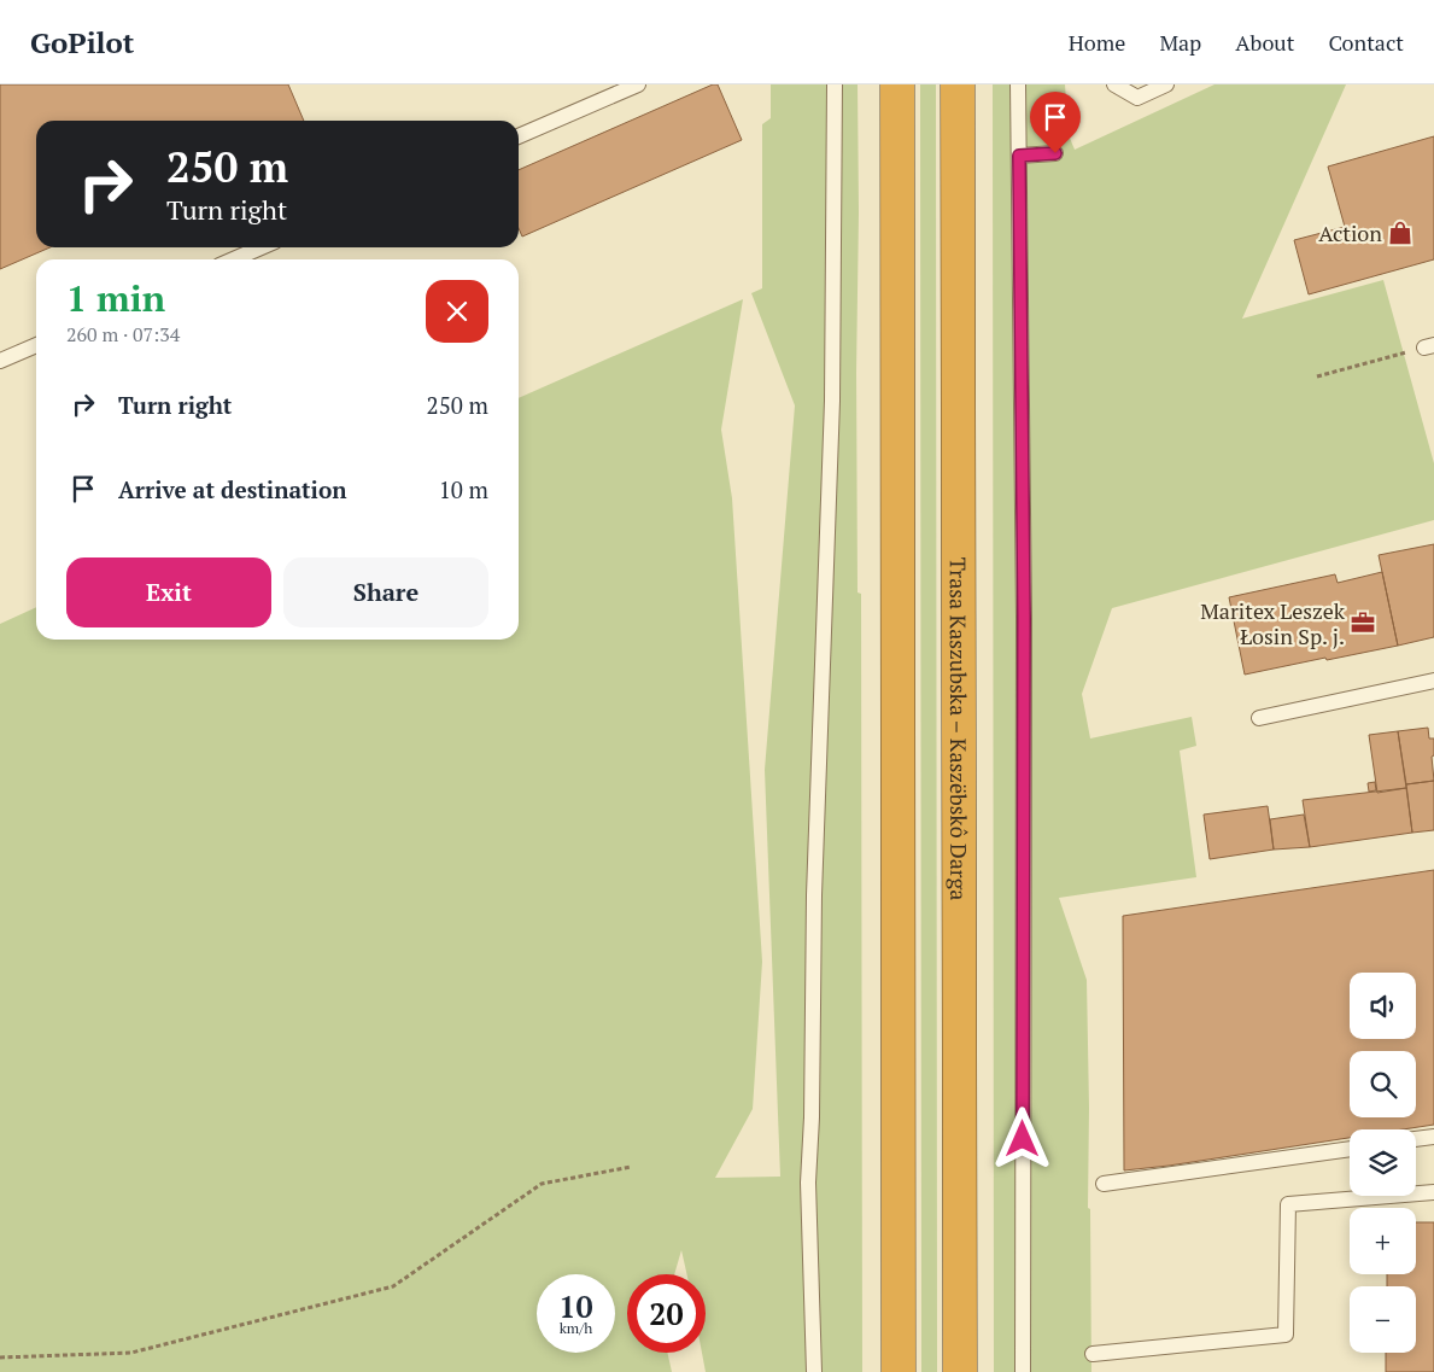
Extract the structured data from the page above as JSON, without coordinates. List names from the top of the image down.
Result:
{
  "streets": {
    "highway": ["Trasa Kaszubska – Kaszëbskô Darga"]
  },
  "places": {
    "shop": ["Action"],
    "office": ["Maritex Leszek Łosin Sp. j."]
  },
  "page": {
    "header": "GoPilot",
    "nav": [
      "Home",
      "Map",
      "About",
      "Contact"
    ],
    "turn": ["250 m", "Turn right"],
    "heading": ["1 min", "260 m · 07:34"],
    "list": [
      {
        "name": "Turn right",
        "value": "250 m"
      },
      {
        "name": "Arrive at destination",
        "value": "10 m"
      }
    ],
    "buttons": ["Exit", "Share"],
    "map_buttons": ["+", "−"],
    "speed": "10 km/h",
    "limit": "20"
  }
}
